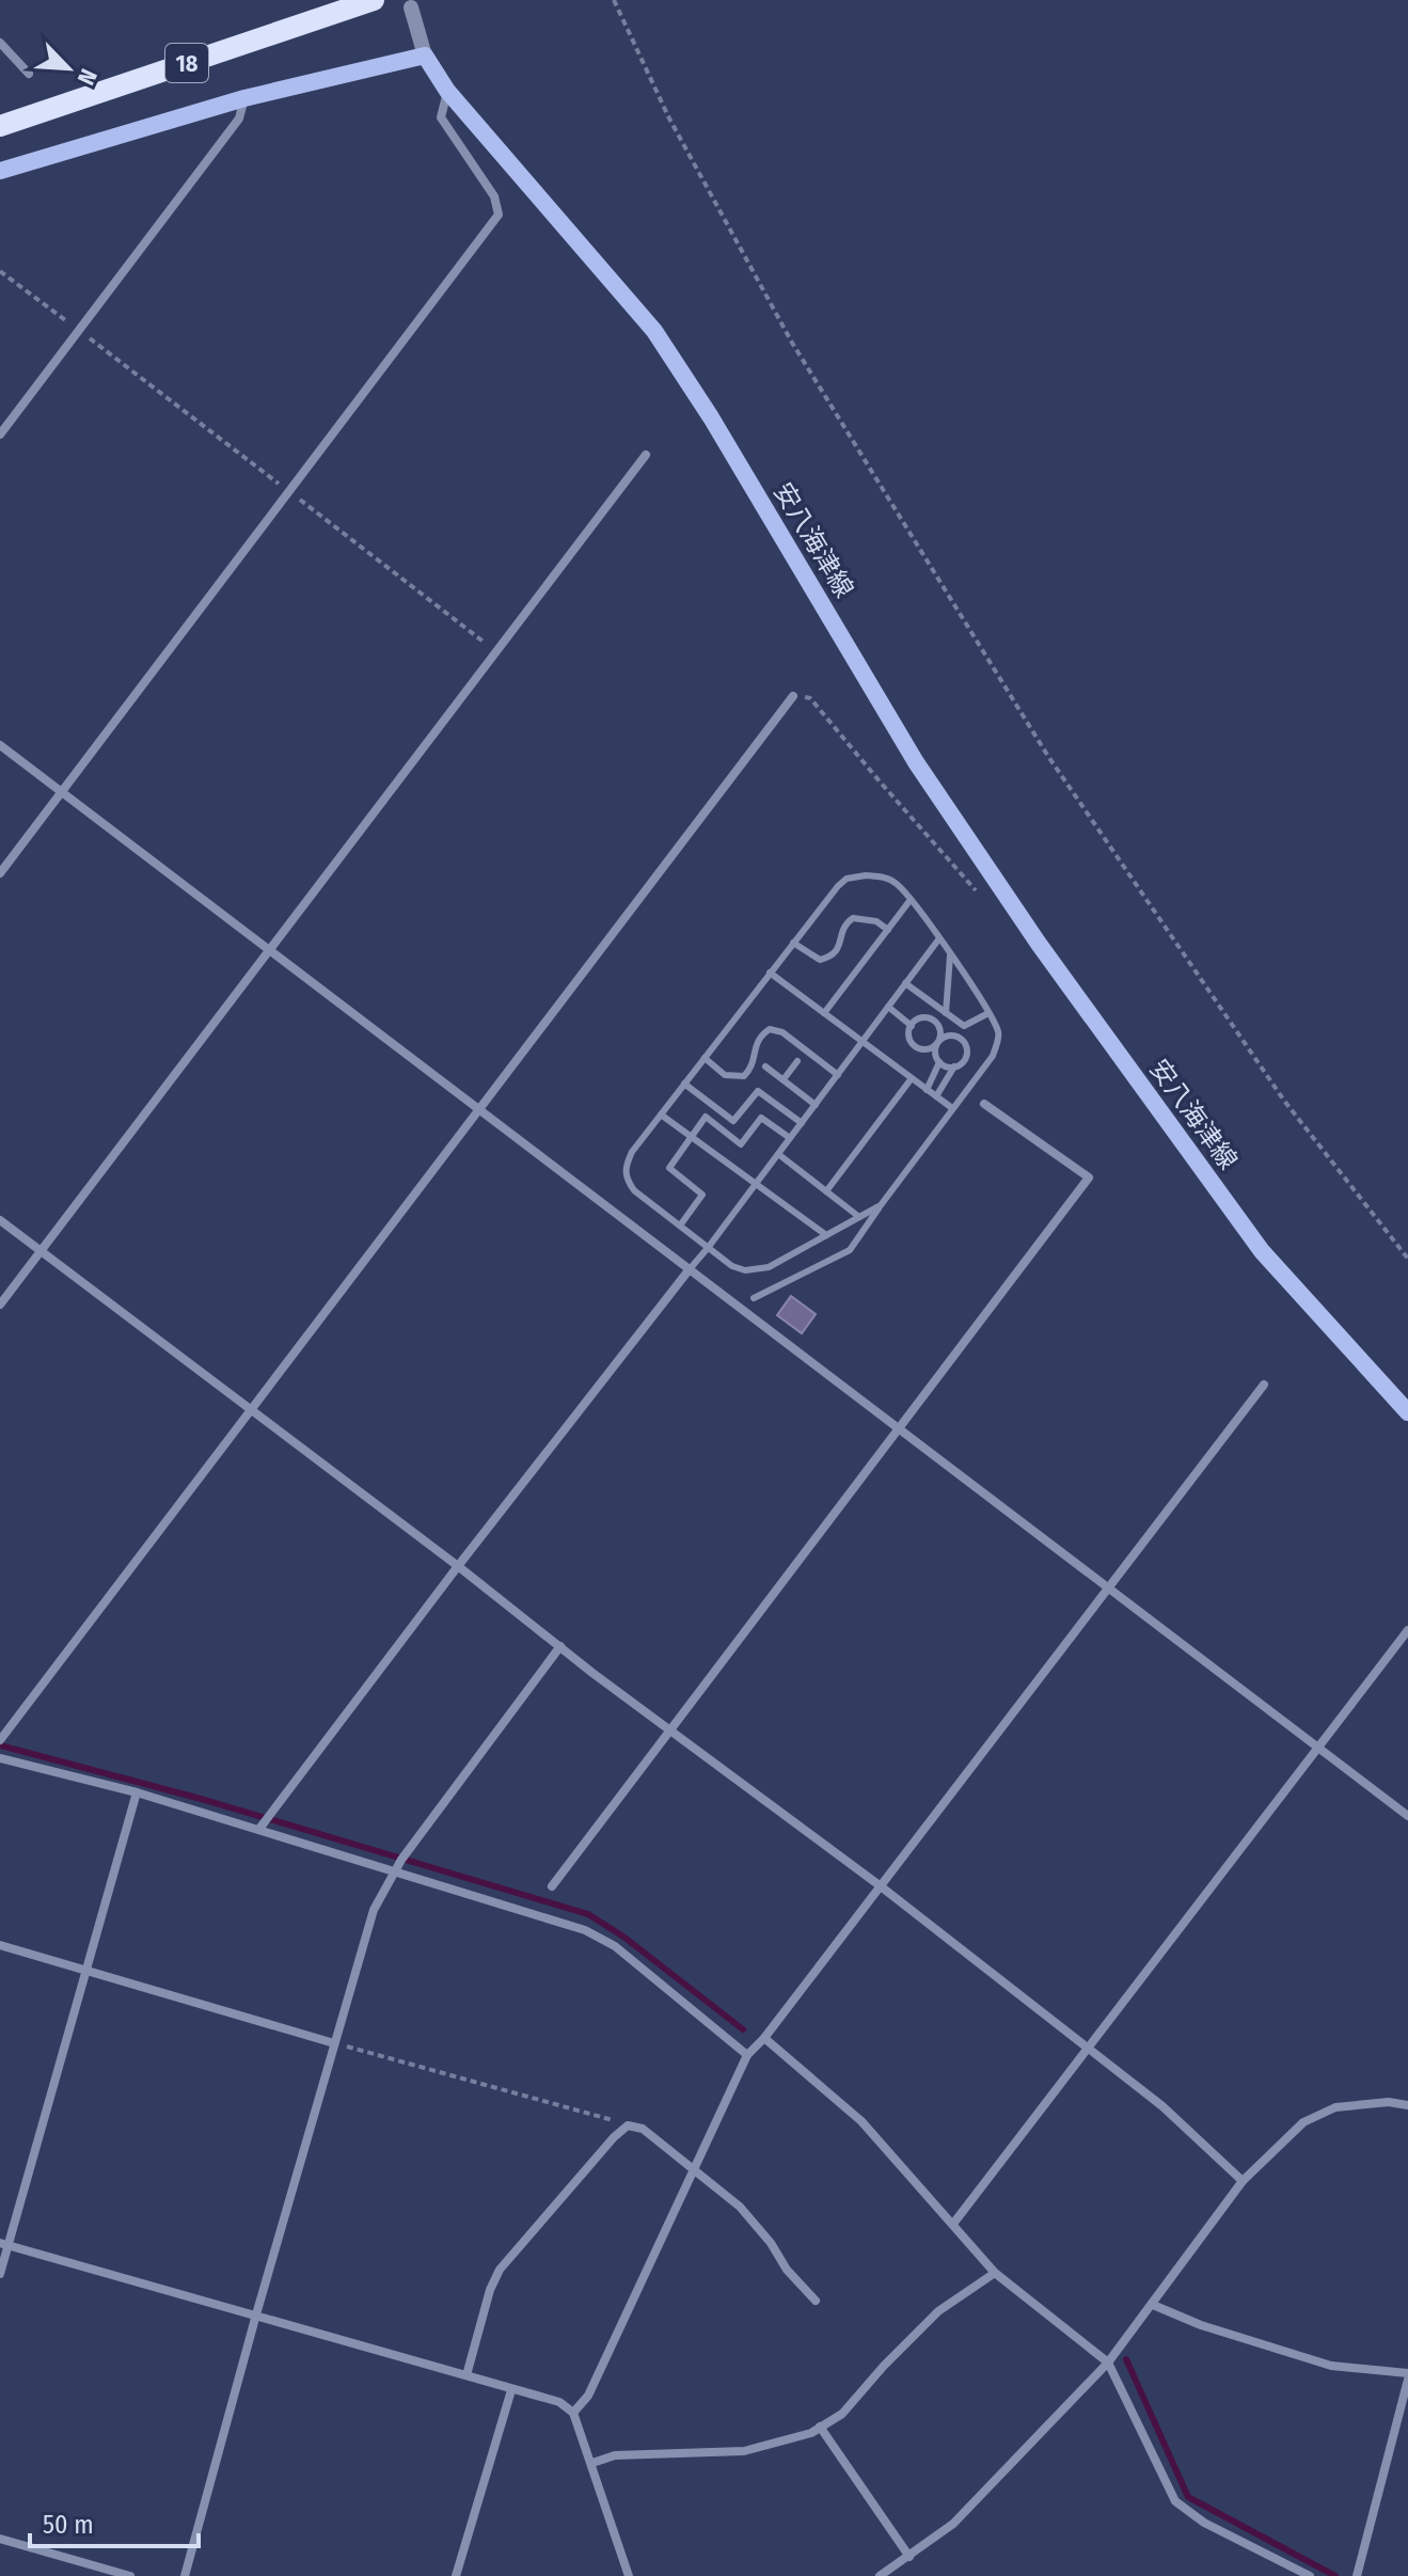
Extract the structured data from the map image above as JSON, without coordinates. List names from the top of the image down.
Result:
{
  "streets": {
    "main road": ["18", "安八海津線"]
  },
  "scale_bar": "50 m",
  "north": "bottom right"
}
